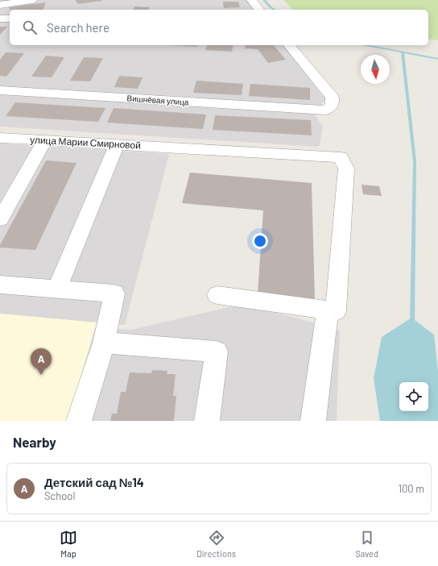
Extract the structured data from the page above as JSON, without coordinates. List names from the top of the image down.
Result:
{
  "streets": {
    "street": ["Вишнёвая улица", "улица Марии Смирновой"]
  },
  "north": "bottom",
  "page": {
    "search": "Search here",
    "pins": "A",
    "heading": "Nearby",
    "list": [
      {
        "mark": "A",
        "name": "Детский сад №14",
        "note": "School",
        "value": "100 m"
      }
    ],
    "nav": ["Map", "Directions", "Saved"]
  }
}
